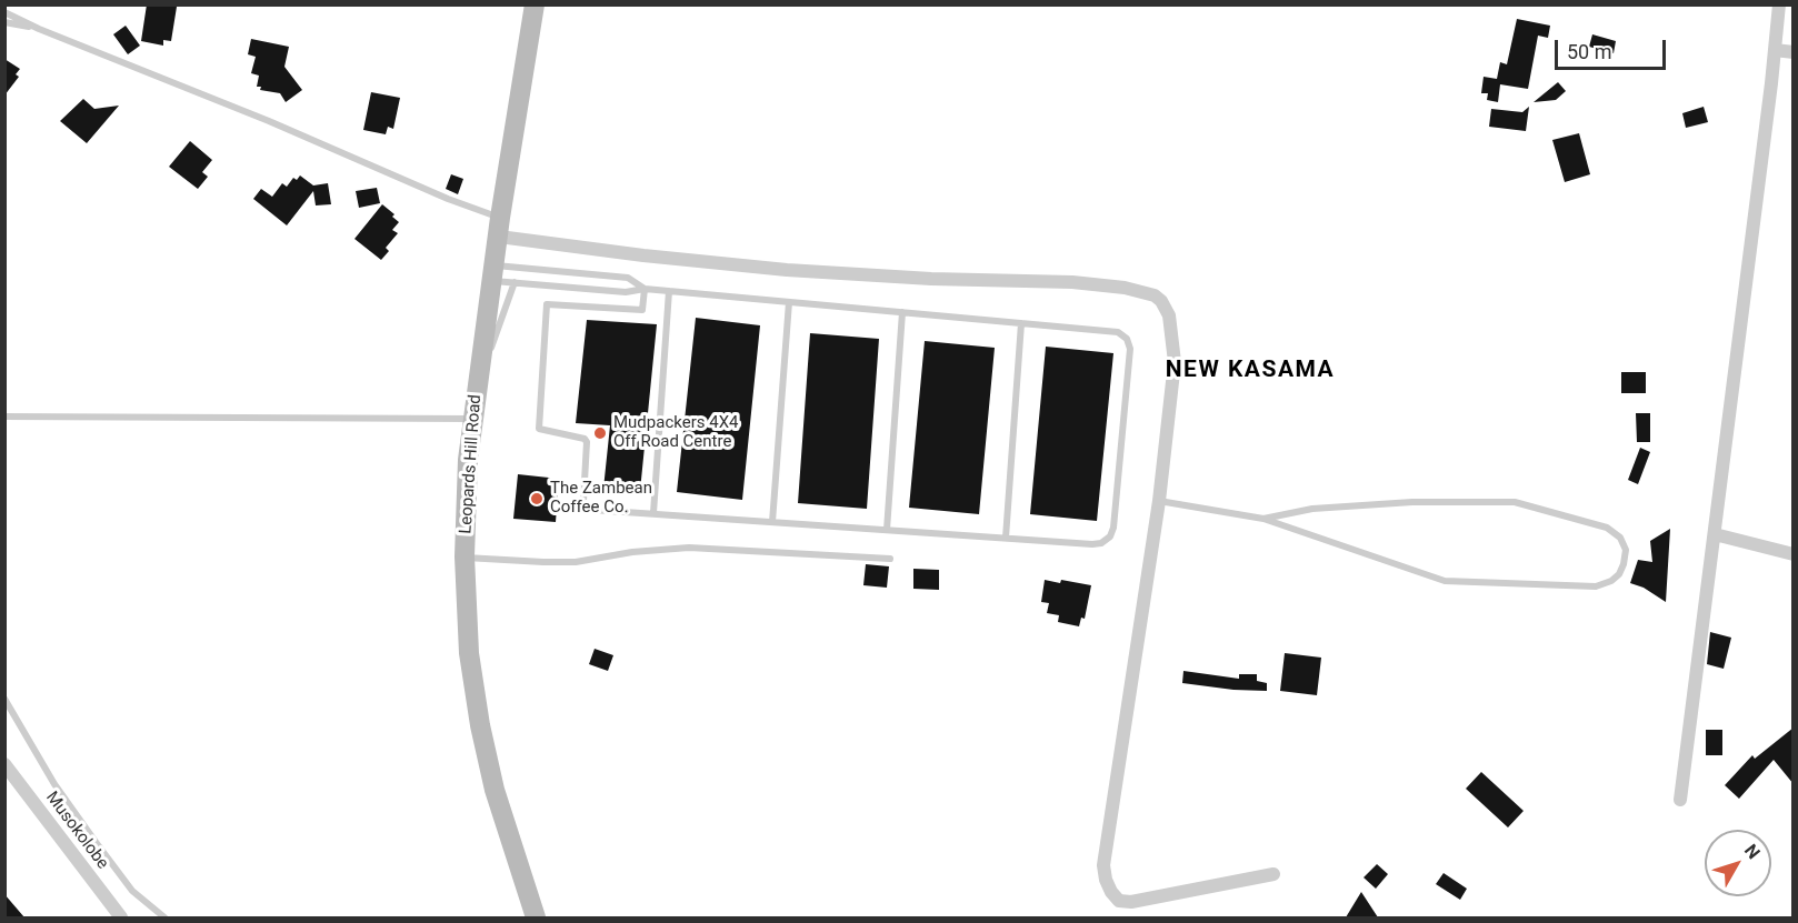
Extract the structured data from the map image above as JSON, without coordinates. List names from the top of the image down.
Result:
{
  "streets": {
    "main road": ["Leopards Hill Road"],
    "street": ["Musokolobe"]
  },
  "districts": ["NEW KASAMA"],
  "places": ["Mudpackers 4X4 Off Road Centre", "The Zambean Coffee Co."],
  "scale_bar": "50 m",
  "north": "top right"
}
